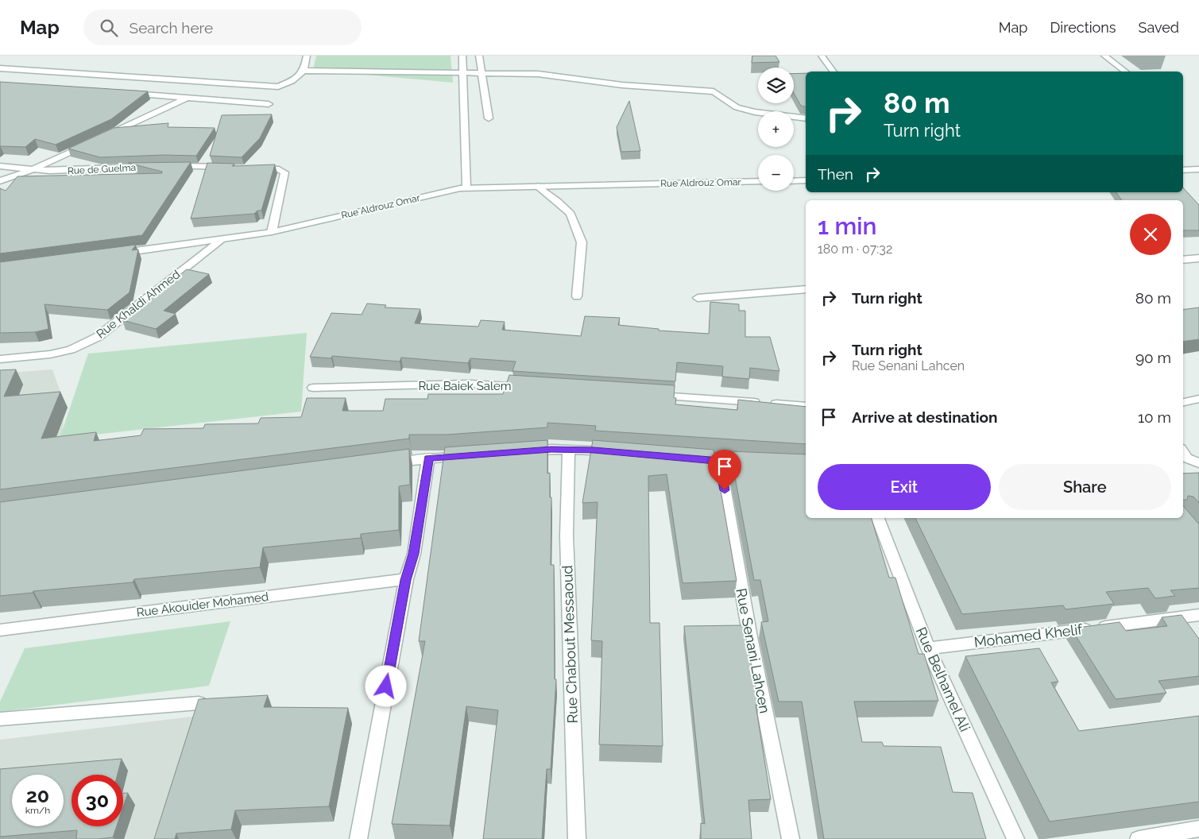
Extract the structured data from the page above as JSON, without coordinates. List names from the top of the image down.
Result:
{
  "streets": {
    "street": [
      "Rue de Guelma",
      "Rue Aldrouz Omar",
      "Rue Khaldi Ahmed",
      "Rue Baiek Salem",
      "Rue Akouider Mohamed",
      "Mohamed Khelif",
      "Rue Chabout Messaoud",
      "Rue Senani Lahcen",
      "Rue Belhamel Ali"
    ]
  },
  "crossings": [
    ["Rue Aldrouz Omar", "Rue Khaldi Ahmed"],
    ["Mohamed Khelif", "Rue Belhamel Ali"]
  ],
  "page": {
    "header": "Map",
    "search": "Search here",
    "nav": ["Map", "Directions", "Saved"],
    "map_buttons": ["+", "−"],
    "turn": ["80 m", "Turn right"],
    "then": "Then",
    "heading": ["1 min", "180 m · 07:32"],
    "list": [
      {
        "name": "Turn right",
        "value": "80 m"
      },
      {
        "name": "Turn right",
        "note": "Rue Senani Lahcen",
        "value": "90 m"
      },
      {
        "name": "Arrive at destination",
        "value": "10 m"
      }
    ],
    "buttons": ["Exit", "Share"],
    "speed": "20 km/h",
    "limit": "30"
  }
}
